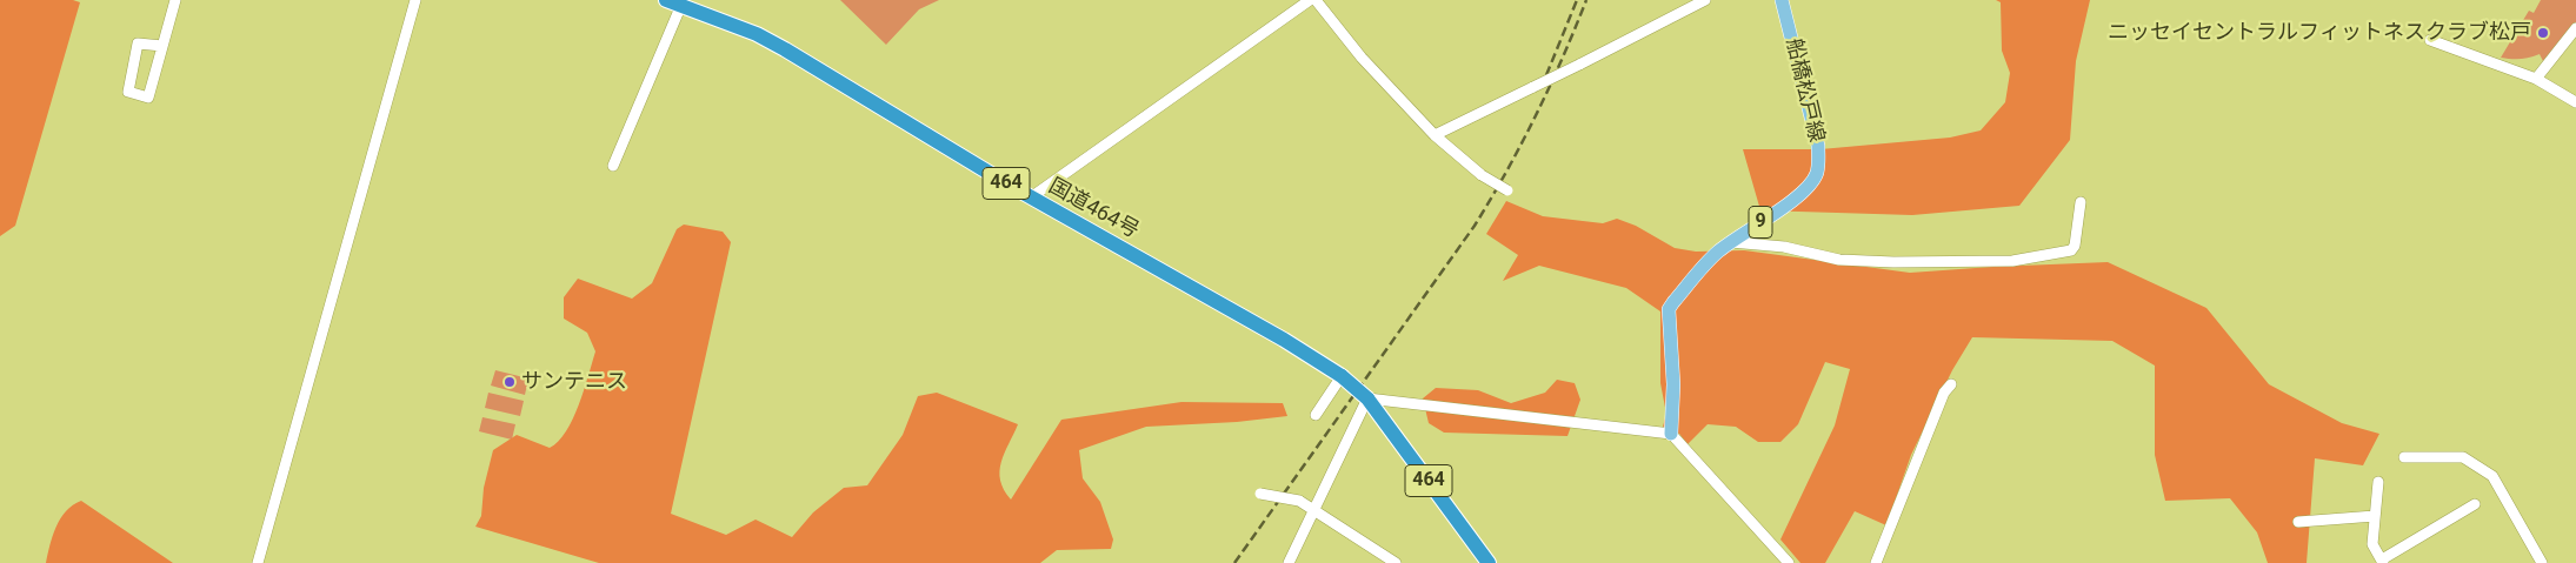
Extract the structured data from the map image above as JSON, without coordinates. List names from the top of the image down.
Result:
{
  "streets": {
    "highway": ["464", "国道464号"],
    "main road": ["船橋松戸線", "9"]
  },
  "crossings": [
    ["464", "国道464号"]
  ],
  "places": ["ニッセイセントラルフィットネスクラブ松戸", "サンテニス"]
}
